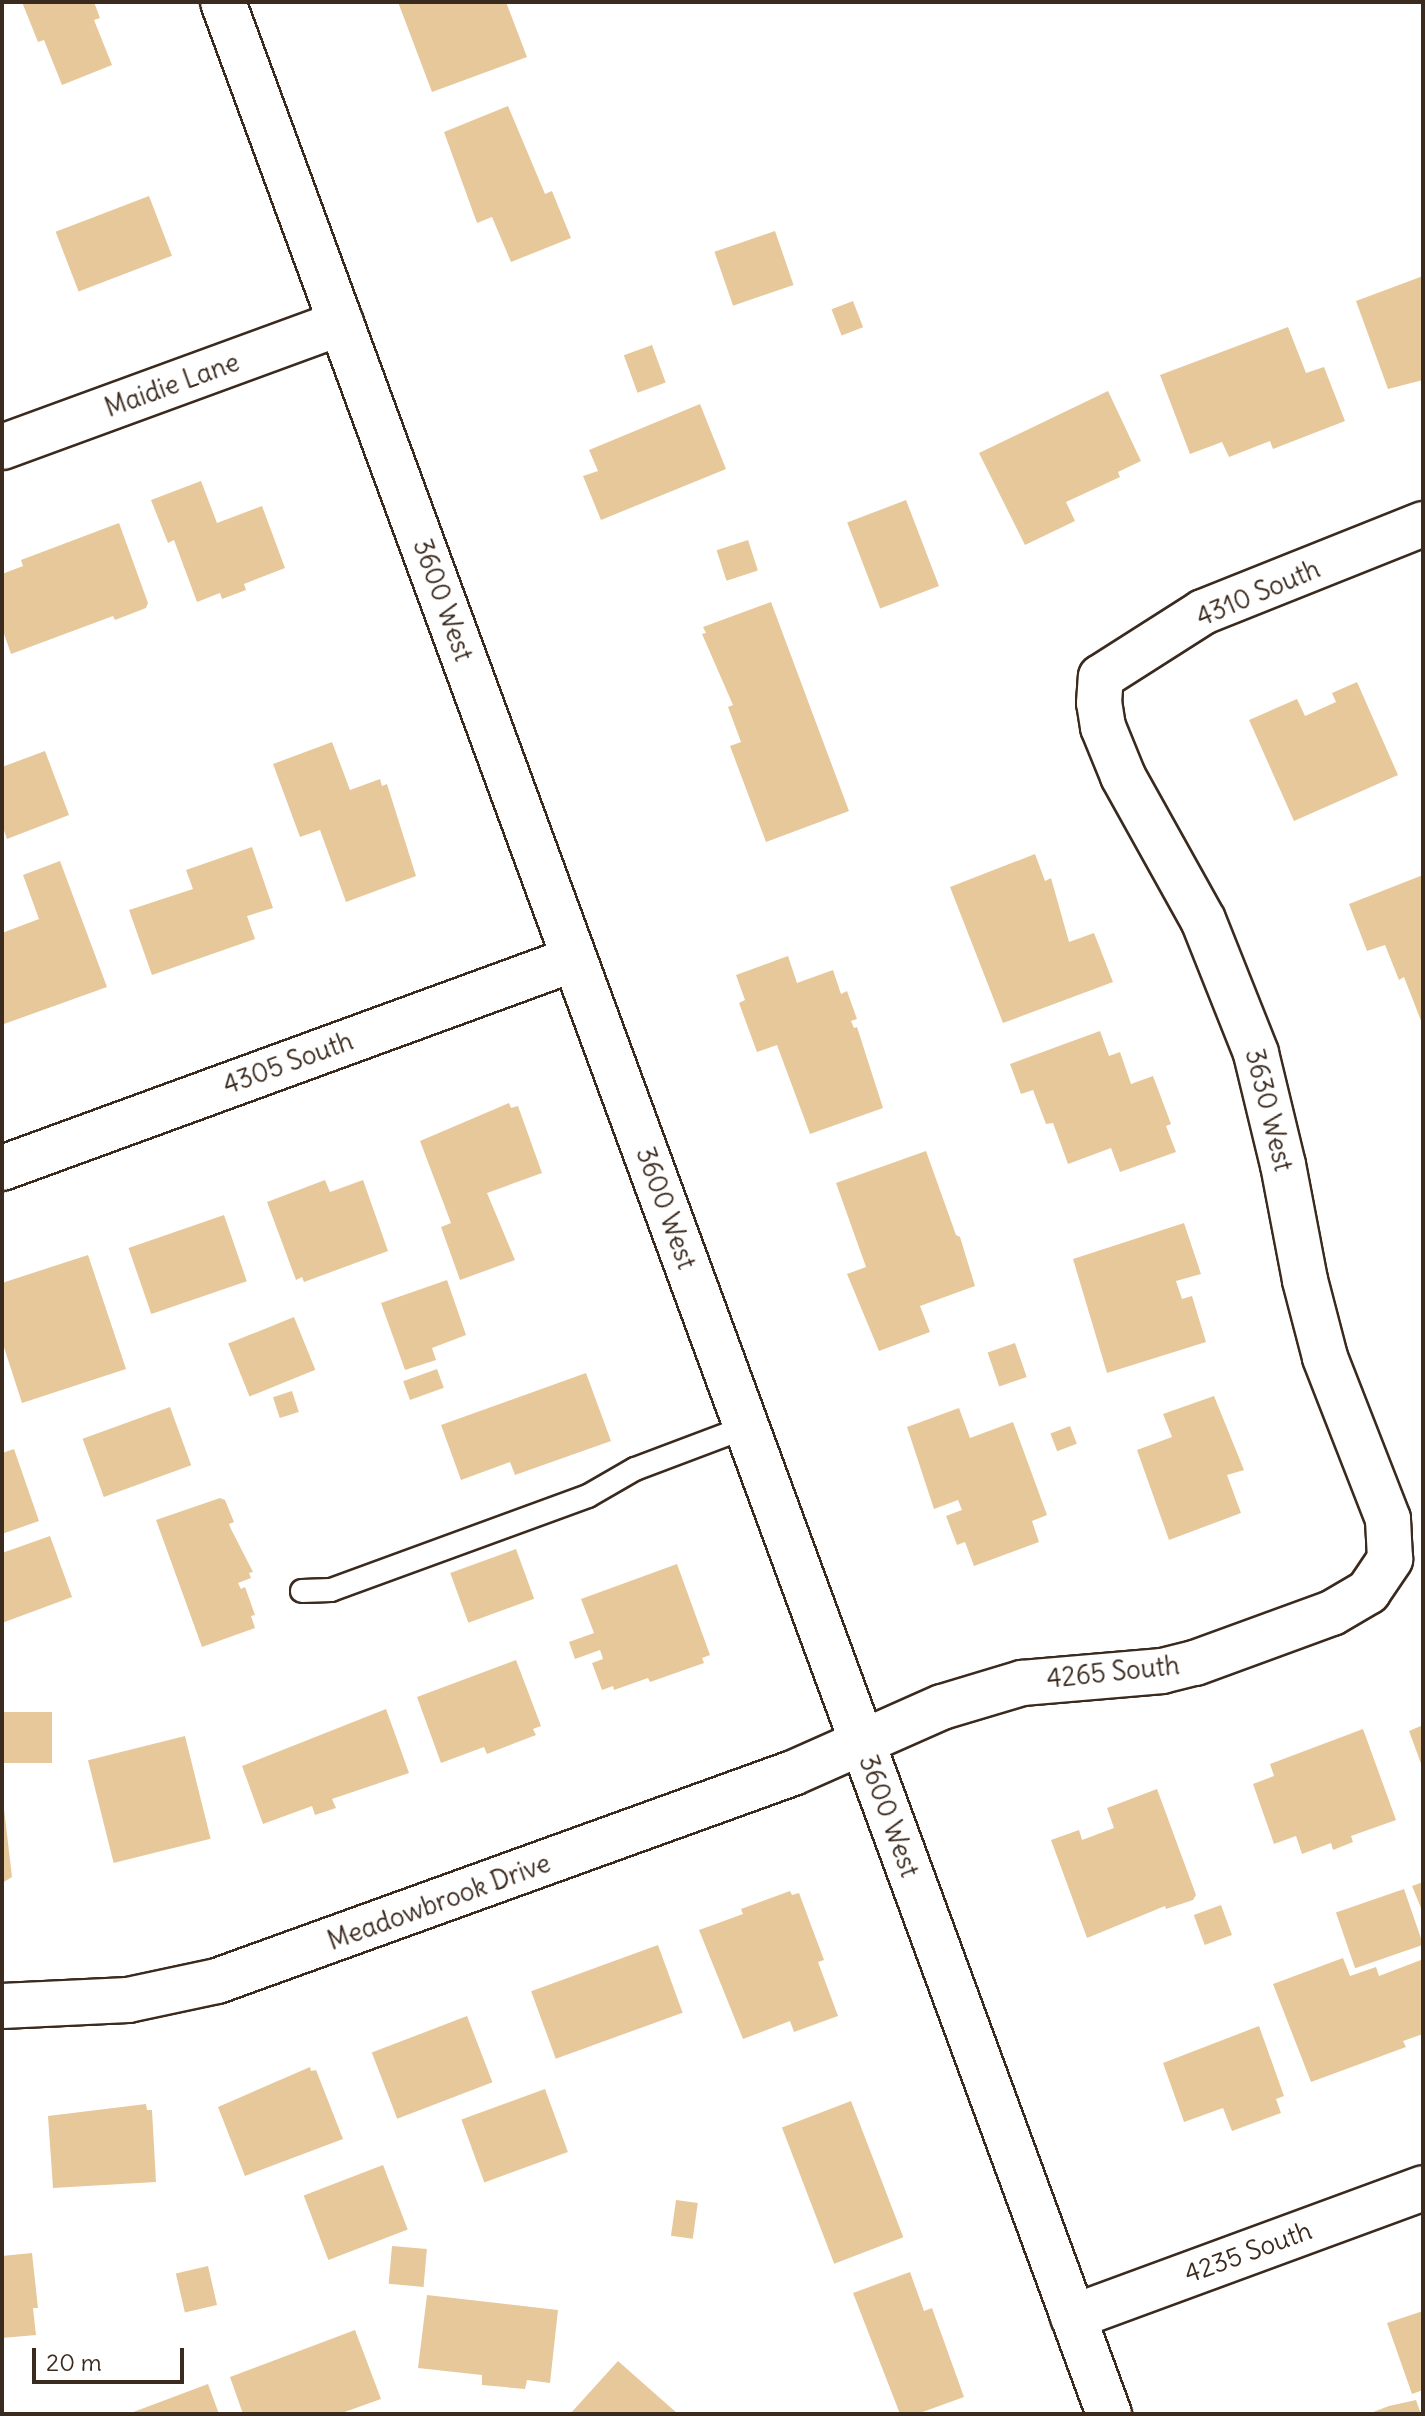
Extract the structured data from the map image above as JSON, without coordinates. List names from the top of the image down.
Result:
{
  "streets": {
    "street": [
      "Maidie Lane",
      "4310 South",
      "3600 West",
      "4305 South",
      "3630 West",
      "4265 South",
      "Meadowbrook Drive",
      "4235 South"
    ]
  },
  "crossings": [
    ["Maidie Lane", "3600 West"],
    ["4310 South", "3630 West"],
    ["3600 West", "4305 South"],
    ["3600 West", "4265 South"],
    ["3600 West", "Meadowbrook Drive"],
    ["3600 West", "4235 South"],
    ["3630 West", "4265 South"],
    ["4265 South", "Meadowbrook Drive"]
  ],
  "scale_bar": "20 m"
}
